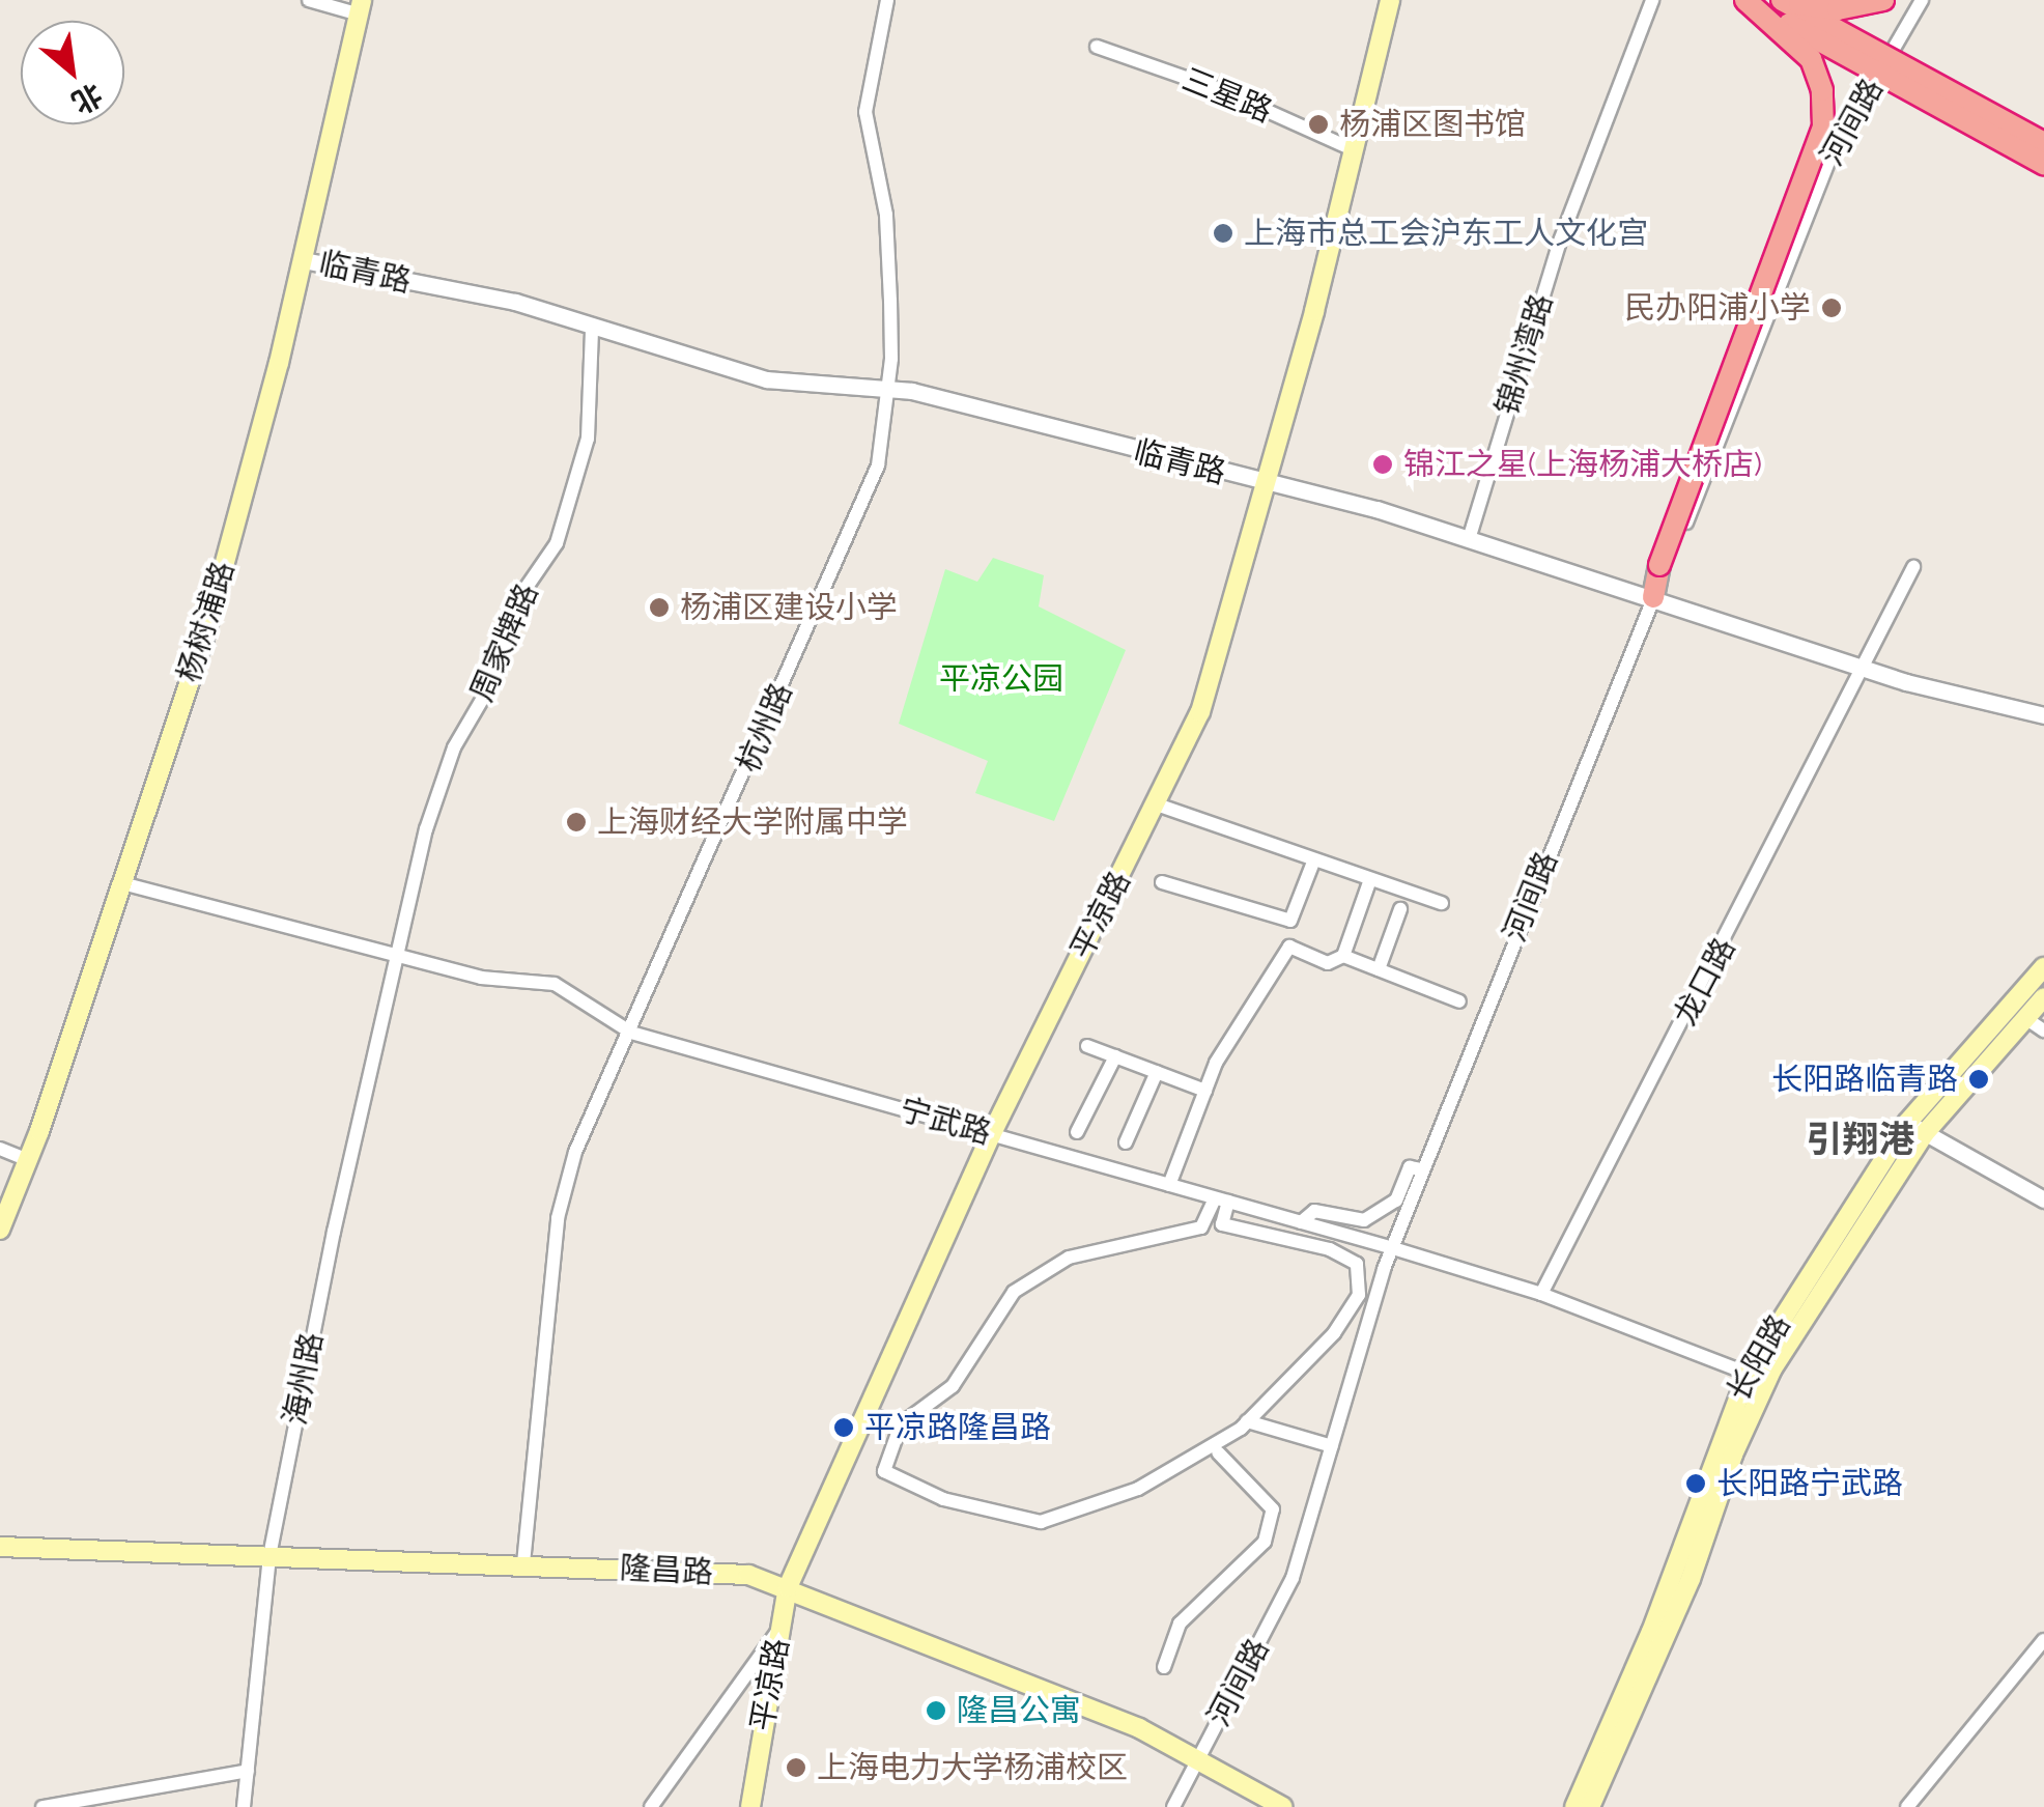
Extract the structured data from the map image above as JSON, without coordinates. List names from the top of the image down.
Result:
{
  "streets": {
    "main road": [
      "杨树浦路",
      "平凉路",
      "长阳路",
      "隆昌路"
    ],
    "street": [
      "三星路",
      "河间路",
      "临青路",
      "锦州湾路",
      "周家牌路",
      "杭州路",
      "龙口路",
      "宁武路",
      "海州路"
    ]
  },
  "crossings": [
    ["三星路", "平凉路"],
    ["河间路", "临青路"],
    ["河间路", "宁武路"],
    ["河间路", "隆昌路"],
    ["临青路", "锦州湾路"],
    ["临青路", "杨树浦路"],
    ["临青路", "周家牌路"],
    ["临青路", "杭州路"],
    ["临青路", "平凉路"],
    ["临青路", "龙口路"],
    ["杨树浦路", "宁武路"],
    ["周家牌路", "宁武路"],
    ["周家牌路", "海州路"],
    ["杭州路", "宁武路"],
    ["杭州路", "隆昌路"],
    ["平凉路", "宁武路"],
    ["平凉路", "隆昌路"],
    ["龙口路", "宁武路"],
    ["宁武路", "长阳路"],
    ["宁武路", "海州路"],
    ["海州路", "隆昌路"]
  ],
  "districts": ["引翔港"],
  "parks": ["平凉公园"],
  "places": [
    "杨浦区图书馆",
    "上海市总工会沪东工人文化宫",
    "民办阳浦小学",
    "锦江之星(上海杨浦大桥店)",
    "杨浦区建设小学",
    "上海财经大学附属中学",
    "长阳路临青路",
    "平凉路隆昌路",
    "长阳路宁武路",
    "隆昌公寓",
    "上海电力大学杨浦校区"
  ],
  "north": "bottom right"
}
